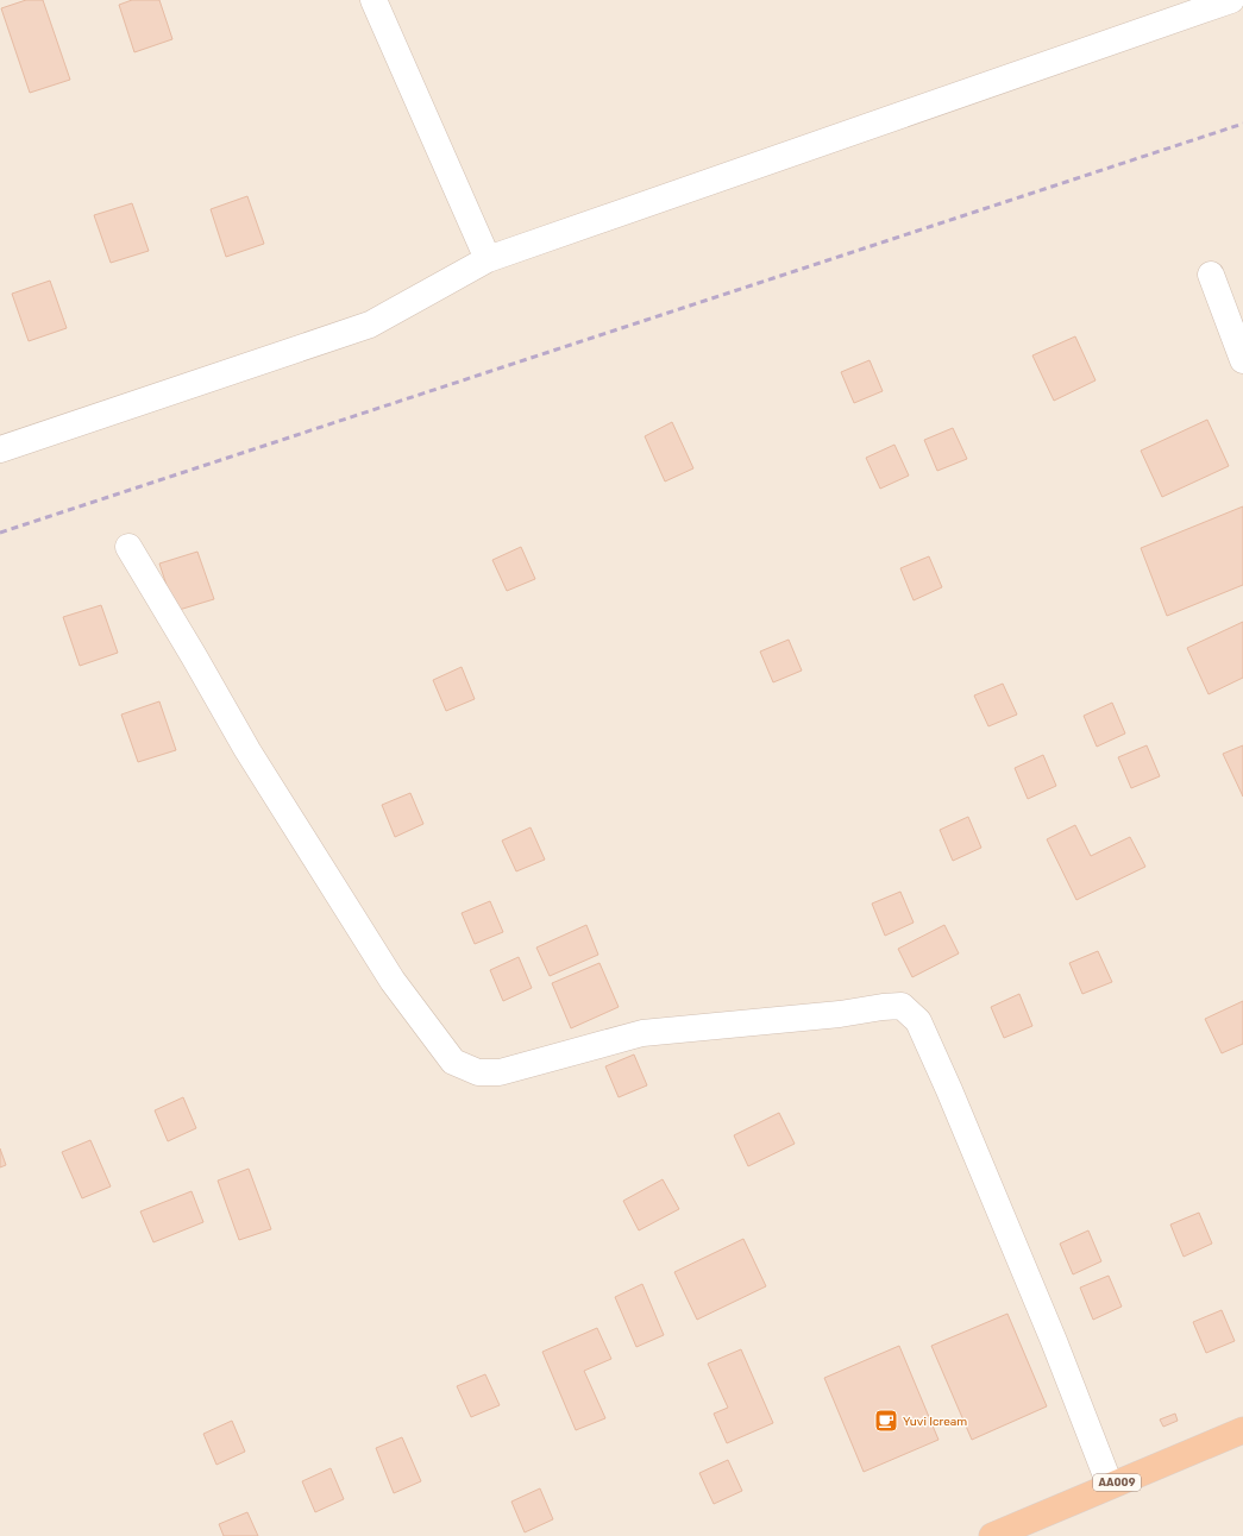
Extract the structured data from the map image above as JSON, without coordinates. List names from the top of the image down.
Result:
{
  "streets": {
    "highway": ["AA009"]
  },
  "places": {
    "cafe": ["Yuvi Icream"]
  }
}
